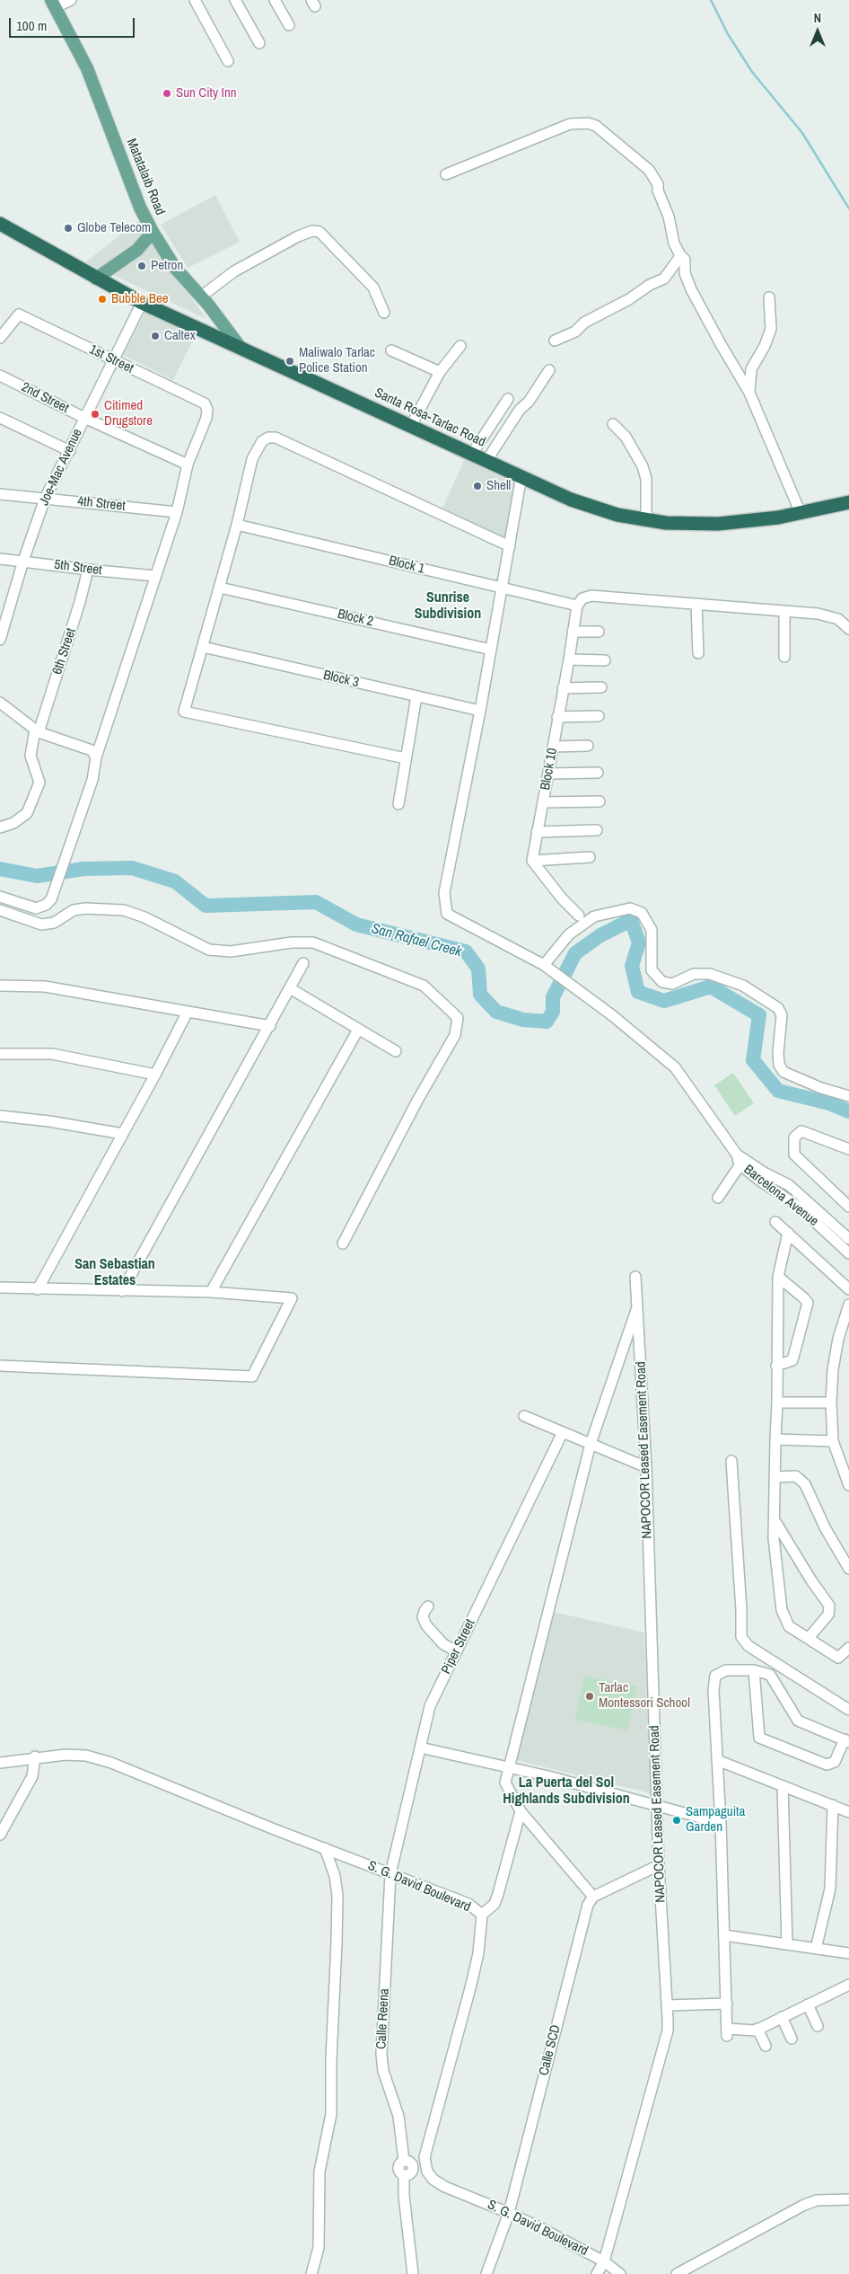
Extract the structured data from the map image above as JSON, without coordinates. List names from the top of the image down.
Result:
{
  "streets": {
    "highway": ["Santa Rosa-Tarlac Road"],
    "main road": ["Matatalaib Road"],
    "street": [
      "1st Street",
      "2nd Street",
      "Joe-Mac Avenue",
      "4th Street",
      "Block 1",
      "5th Street",
      "Block 2",
      "6th Street",
      "Block 3",
      "Block 10",
      "Barcelona Avenue",
      "NAPOCOR Leased Easement Road",
      "Piper Street",
      "S. G. David Boulevard",
      "Calle Reena",
      "Calle SCD"
    ]
  },
  "crossings": [
    ["Matatalaib Road", "Santa Rosa-Tarlac Road"],
    ["1st Street", "2nd Street"],
    ["1st Street", "Joe-Mac Avenue"],
    ["2nd Street", "Joe-Mac Avenue"],
    ["Santa Rosa-Tarlac Road", "Joe-Mac Avenue"],
    ["Joe-Mac Avenue", "4th Street"],
    ["Joe-Mac Avenue", "5th Street"],
    ["Block 1", "Block 10"],
    ["5th Street", "6th Street"],
    ["Block 3", "Barcelona Avenue"],
    ["NAPOCOR Leased Easement Road", "S. G. David Boulevard"],
    ["Piper Street", "S. G. David Boulevard"],
    ["Piper Street", "Calle Reena"],
    ["S. G. David Boulevard", "Calle Reena"],
    ["S. G. David Boulevard", "Calle SCD"]
  ],
  "districts": ["Sunrise Subdivision", "San Sebastian Estates", "La Puerta del Sol Highlands Subdivision"],
  "water": ["San Rafael Creek"],
  "places": [
    "Sun City Inn",
    "Globe Telecom",
    "Petron",
    "Bubble Bee",
    "Caltex",
    "Maliwalo Tarlac Police Station",
    "Citimed Drugstore",
    "Shell",
    "Tarlac Montessori School",
    "Sampaguita Garden"
  ],
  "scale_bar": "100 m",
  "north": "top"
}
